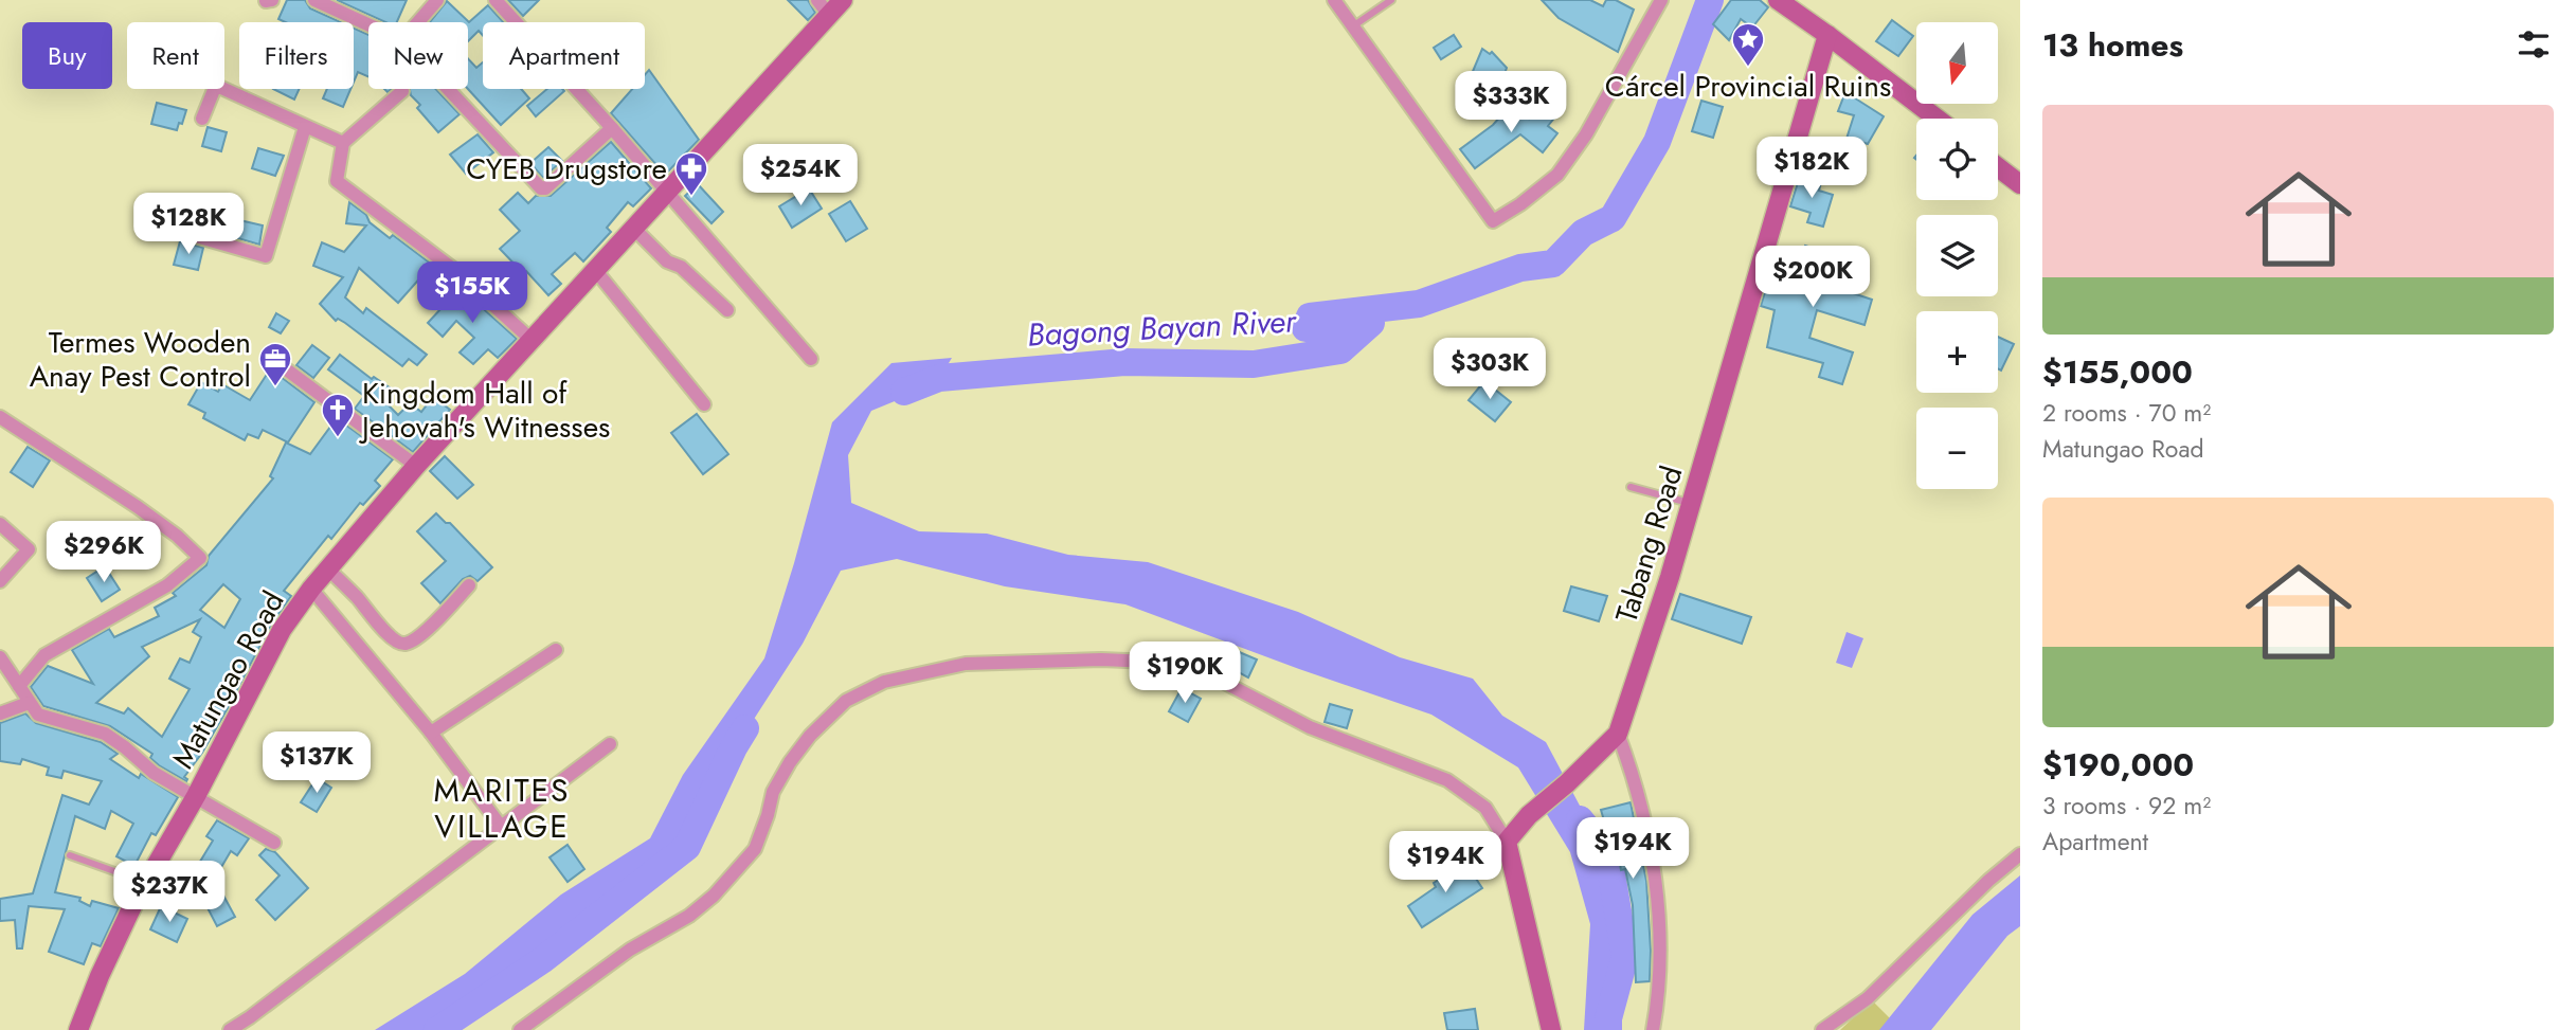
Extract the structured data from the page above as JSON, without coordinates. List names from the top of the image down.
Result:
{
  "streets": {
    "main road": ["Tabang Road", "Matungao Road"]
  },
  "districts": ["MARITES VILLAGE"],
  "water": ["Bagong Bayan River"],
  "places": {
    "place": ["Cárcel Provincial Ruins"],
    "pharmacy": ["CYEB Drugstore"],
    "office": ["Termes Wooden Anay Pest Control"],
    "church": ["Kingdom Hall of Jehovah's Witnesses"]
  },
  "north": "bottom",
  "page": {
    "heading": "13 homes",
    "map_buttons": ["+", "−"],
    "chip": [
      "Buy",
      "Rent",
      "Filters",
      "New",
      "Apartment"
    ],
    "price": [
      "$333K",
      "$182K",
      "$254K",
      "$128K",
      "$200K",
      "$155K",
      "$303K",
      "$296K",
      "$190K",
      "$137K",
      "$194K",
      "$194K",
      "$237K"
    ],
    "list": [
      {
        "name": "$155,000",
        "note": "2 rooms · 70 m² · Matungao Road"
      },
      {
        "name": "$190,000",
        "note": "3 rooms · 92 m² · Apartment"
      }
    ]
  }
}
